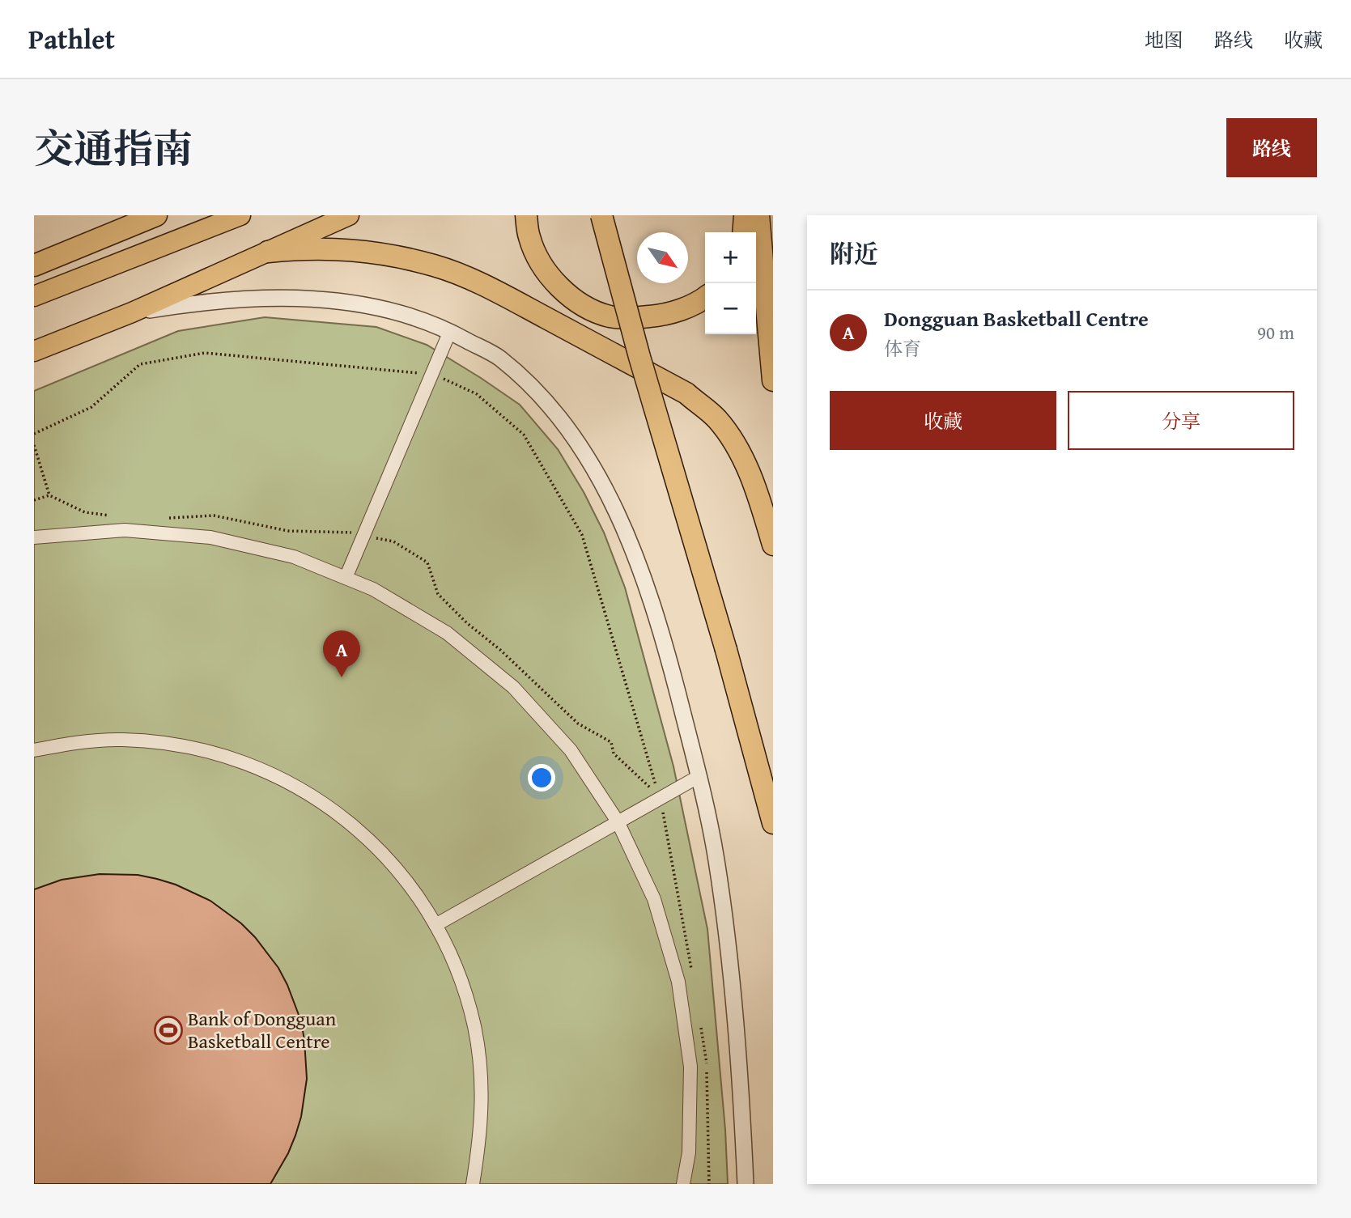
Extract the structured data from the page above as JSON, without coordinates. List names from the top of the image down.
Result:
{
  "places": {
    "sports": ["Bank of Dongguan Basketball Centre"]
  },
  "north": "bottom right",
  "page": {
    "header": "Pathlet",
    "nav": ["地图", "路线", "收藏"],
    "title": "交通指南",
    "buttons": [
      "路线",
      ["收藏", "分享"]
    ],
    "heading": "附近",
    "map_buttons": ["+", "−"],
    "list": [
      {
        "mark": "A",
        "name": "Dongguan Basketball Centre",
        "note": "体育",
        "value": "90 m"
      }
    ],
    "pins": "A"
  }
}
